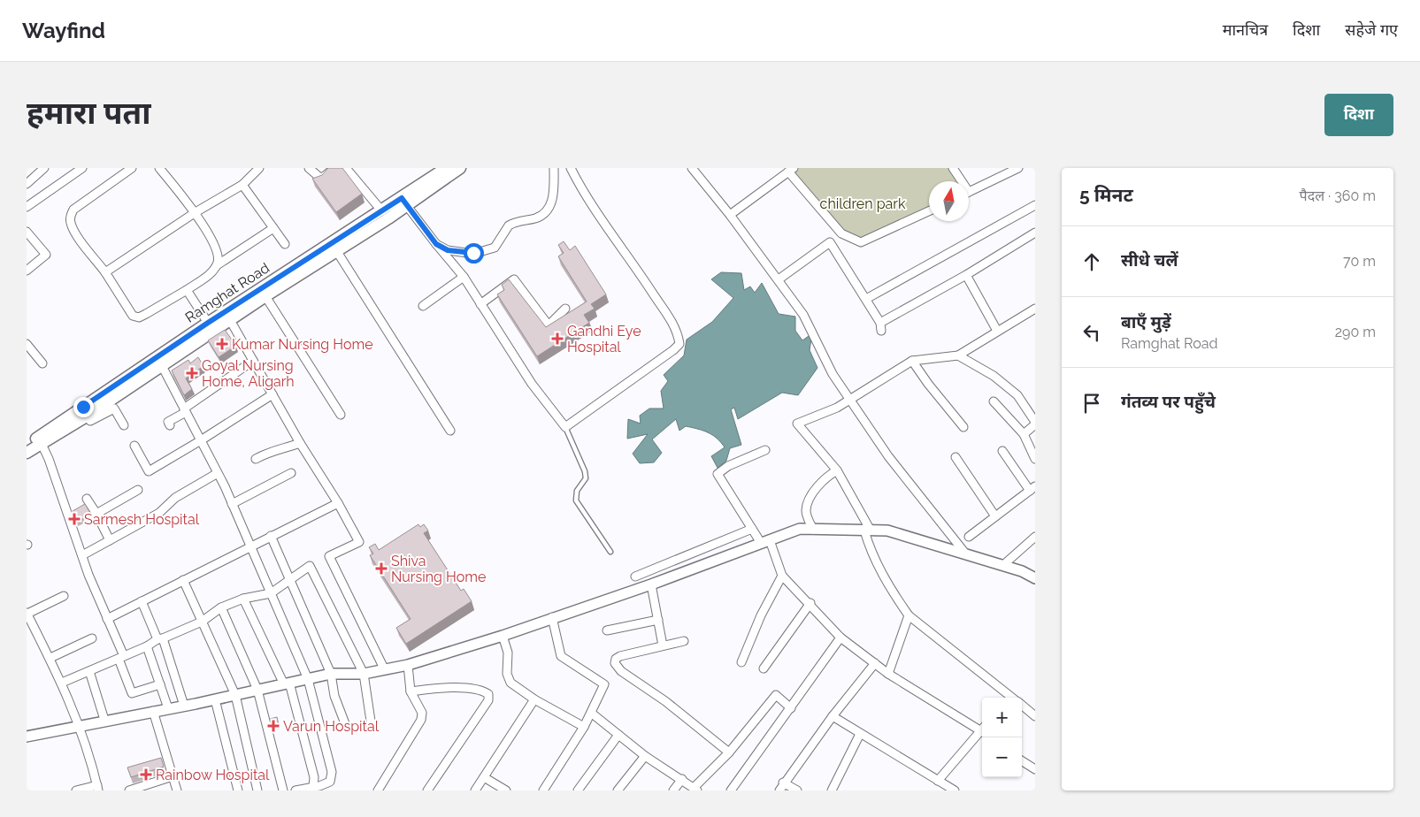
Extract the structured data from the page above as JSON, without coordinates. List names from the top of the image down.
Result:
{
  "streets": {
    "main road": ["Ramghat Road"]
  },
  "parks": ["children park"],
  "places": {
    "health": [
      "Gandhi Eye Hospital",
      "Kumar Nursing Home",
      "Goyal Nursing Home, Aligarh",
      "Sarmesh Hospital",
      "Shiva Nursing Home",
      "Varun Hospital",
      "Rainbow Hospital"
    ]
  },
  "north": "top",
  "page": {
    "header": "Wayfind",
    "nav": ["मानचित्र", "दिशा", "सहेजे गए"],
    "buttons": "दिशा",
    "title": "हमारा पता",
    "heading": ["5 मिनट", "पैदल · 360 m"],
    "list": [
      ["सीधे चलें", "70 m"],
      ["बाएँ मुड़ें", "Ramghat Road", "290 m"],
      "गंतव्य पर पहुँचे"
    ],
    "map_buttons": ["+", "−"]
  }
}
